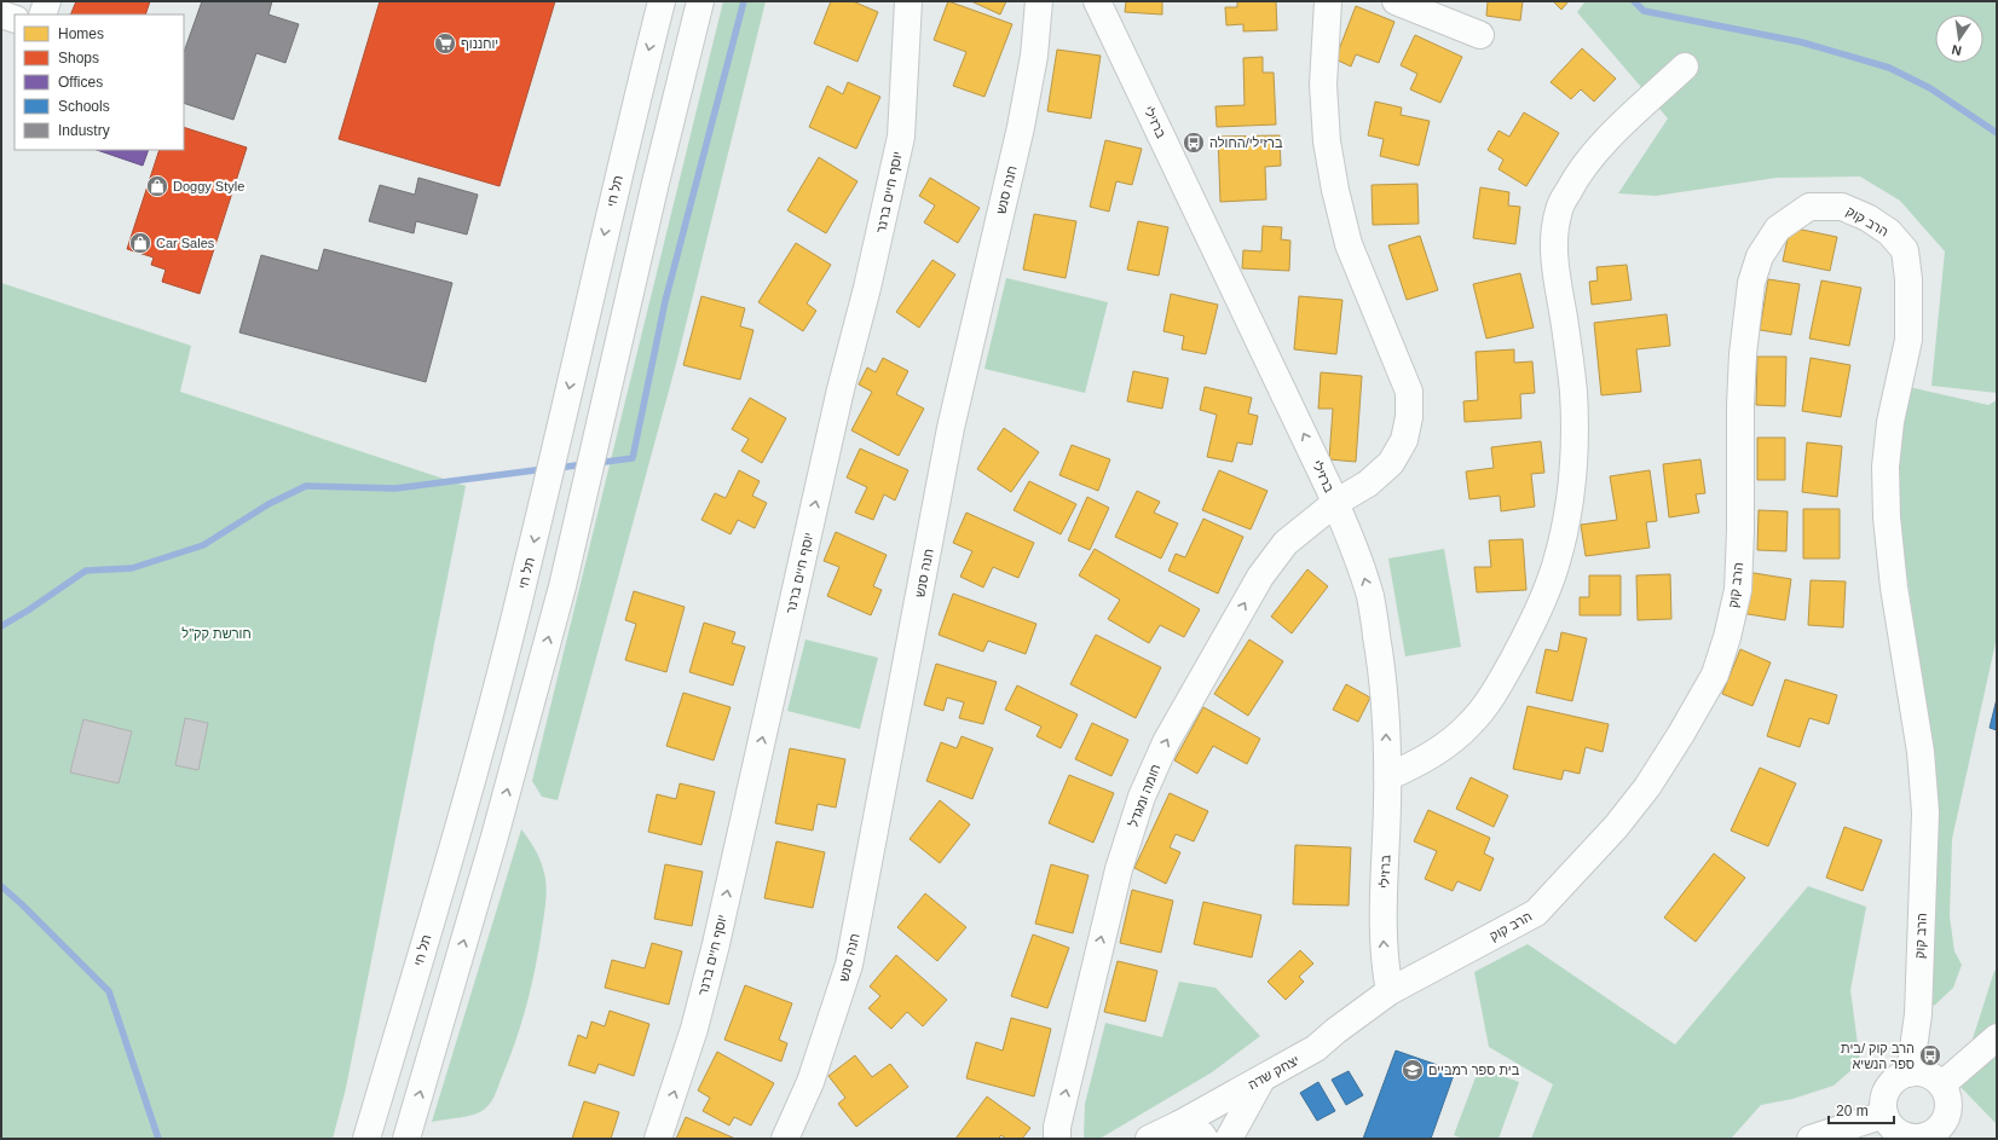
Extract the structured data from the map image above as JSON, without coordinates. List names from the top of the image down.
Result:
{
  "streets": {
    "main road": [
      "ברזילי",
      "חנה סנש",
      "תל חי",
      "יוסף חיים ברנר",
      "הרב קוק",
      "חומה ומגדל",
      "יצחק שדה"
    ]
  },
  "crossings": [
    ["ברזילי", "הרב קוק"],
    ["ברזילי", "חומה ומגדל"],
    ["ברזילי", "יצחק שדה"],
    ["הרב קוק", "יצחק שדה"]
  ],
  "one_way": ["ברזילי", "חומה ומגדל"],
  "parks": ["חורשת קק\"ל"],
  "places": {
    "supermarket": ["יוחננוף"],
    "bus stop": ["ברזילי/החולה", "הרב קוק /בית ספר הנשיא"],
    "shop": ["Doggy Style", "Car Sales"],
    "school or university": ["בית ספר רמביים"]
  },
  "legend": [
    "Homes",
    "Shops",
    "Offices",
    "Schools",
    "Industry"
  ],
  "scale_bar": "20 m",
  "north": "bottom"
}
